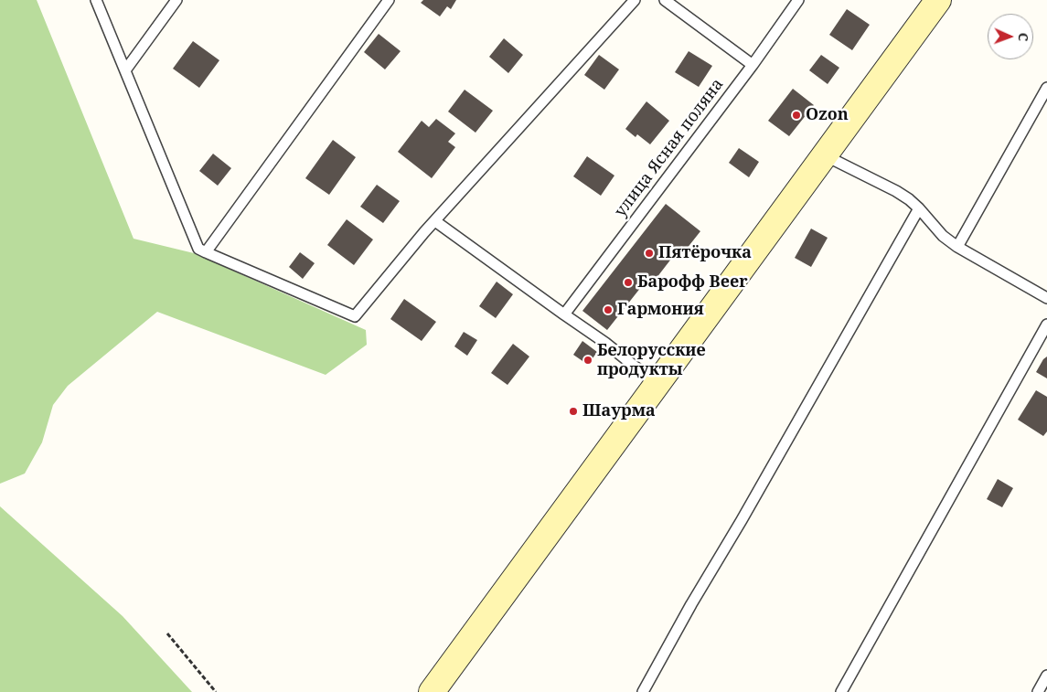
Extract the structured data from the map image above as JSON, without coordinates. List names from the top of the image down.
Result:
{
  "streets": {
    "lane": ["улица Ясная поляна"]
  },
  "places": [
    "Ozon",
    "Пятёрочка",
    "Барофф Beer",
    "Гармония",
    "Белорусские продукты",
    "Шаурма"
  ],
  "north": "right"
}
